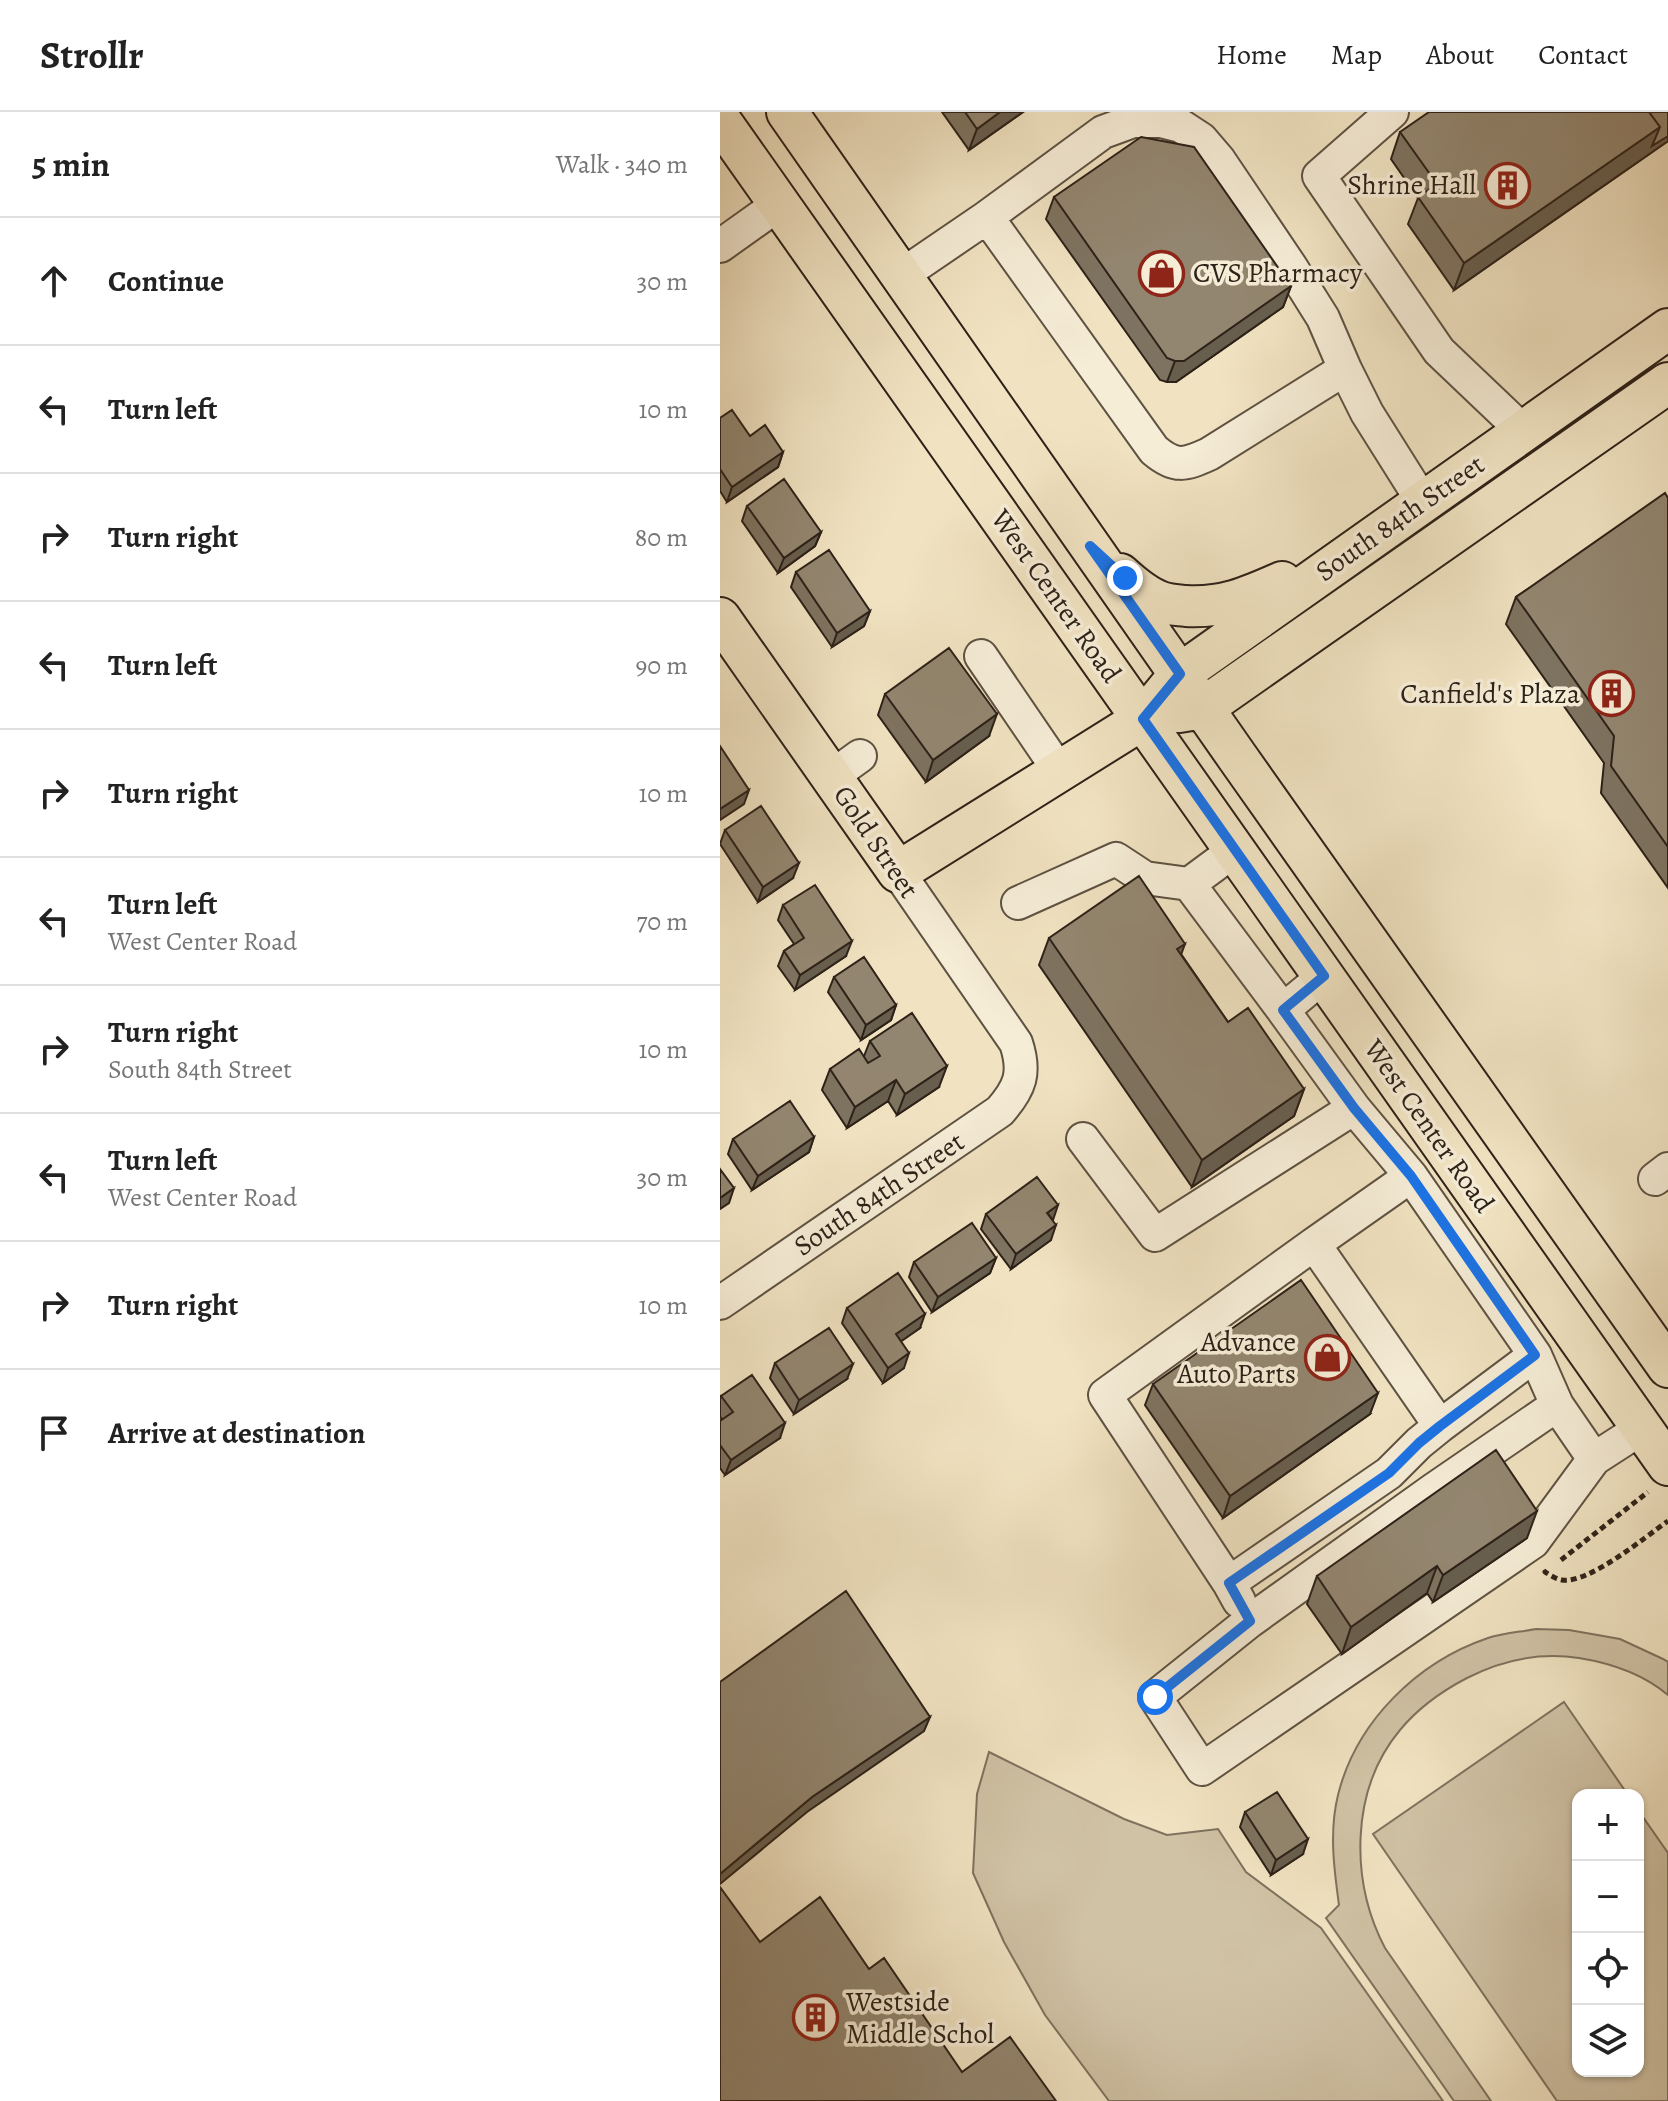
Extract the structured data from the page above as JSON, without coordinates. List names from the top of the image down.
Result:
{
  "streets": {
    "main road": ["South 84th Street", "West Center Road", "Gold Street"]
  },
  "crossings": [
    ["South 84th Street", "West Center Road"],
    ["South 84th Street", "Gold Street"]
  ],
  "places": {
    "building": ["Shrine Hall", "Canfield's Plaza", "Westside Middle Schol"],
    "shop": ["CVS Pharmacy", "Advance Auto Parts"]
  },
  "page": {
    "header": "Strollr",
    "nav": [
      "Home",
      "Map",
      "About",
      "Contact"
    ],
    "heading": ["5 min", "Walk · 340 m"],
    "list": [
      ["Continue", "30 m"],
      ["Turn left", "10 m"],
      ["Turn right", "80 m"],
      ["Turn left", "90 m"],
      ["Turn right", "10 m"],
      ["Turn left", "West Center Road", "70 m"],
      ["Turn right", "South 84th Street", "10 m"],
      ["Turn left", "West Center Road", "30 m"],
      ["Turn right", "10 m"],
      "Arrive at destination"
    ],
    "map_buttons": ["+", "−"]
  }
}
